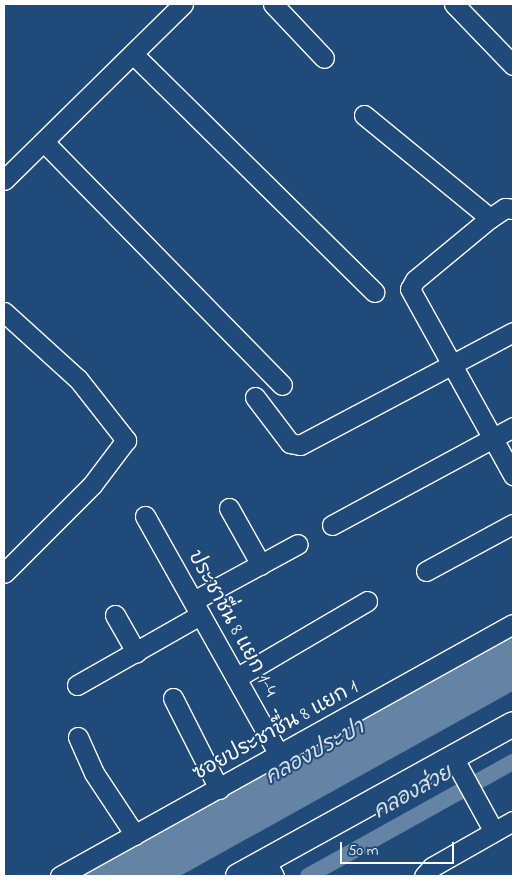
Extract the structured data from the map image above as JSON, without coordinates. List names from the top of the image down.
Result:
{
  "streets": {
    "street": ["ประชาชื่น 8 แยก 1-4", "ซอยประชาชื่น 8 แยก 1"]
  },
  "crossings": [
    ["ประชาชื่น 8 แยก 1-4", "ซอยประชาชื่น 8 แยก 1"]
  ],
  "water": ["คลองประปา", "คลองส่วย"],
  "scale_bar": "50 m"
}
